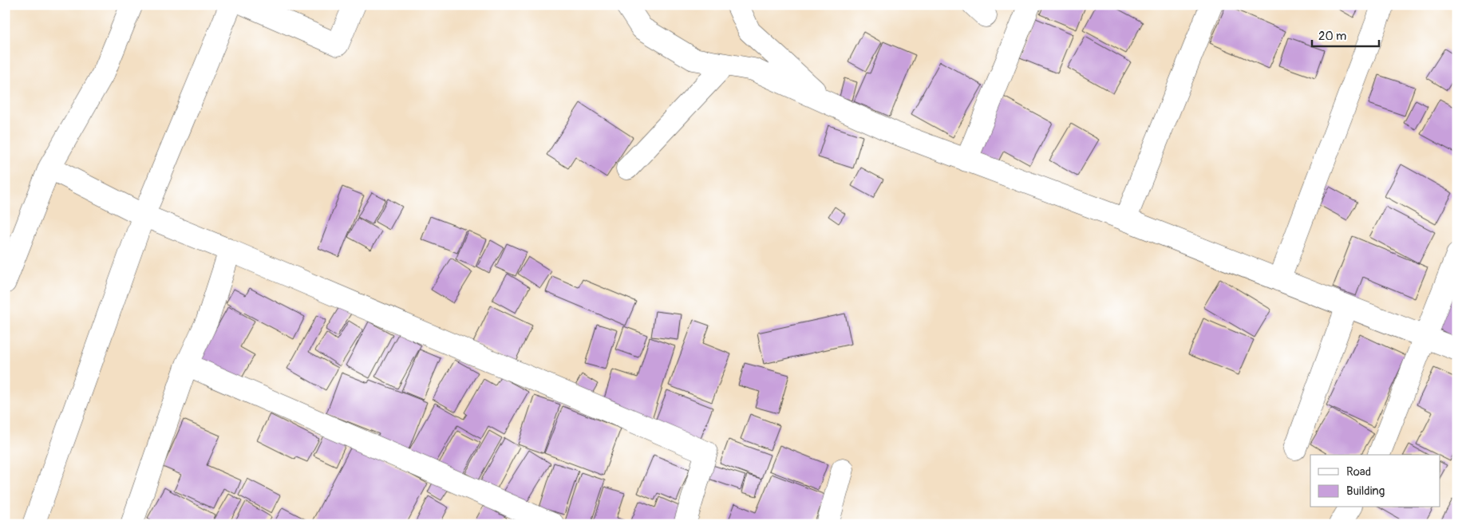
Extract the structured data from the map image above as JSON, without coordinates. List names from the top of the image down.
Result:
{
  "legend": ["Road", "Building"],
  "scale_bar": "20 m"
}
